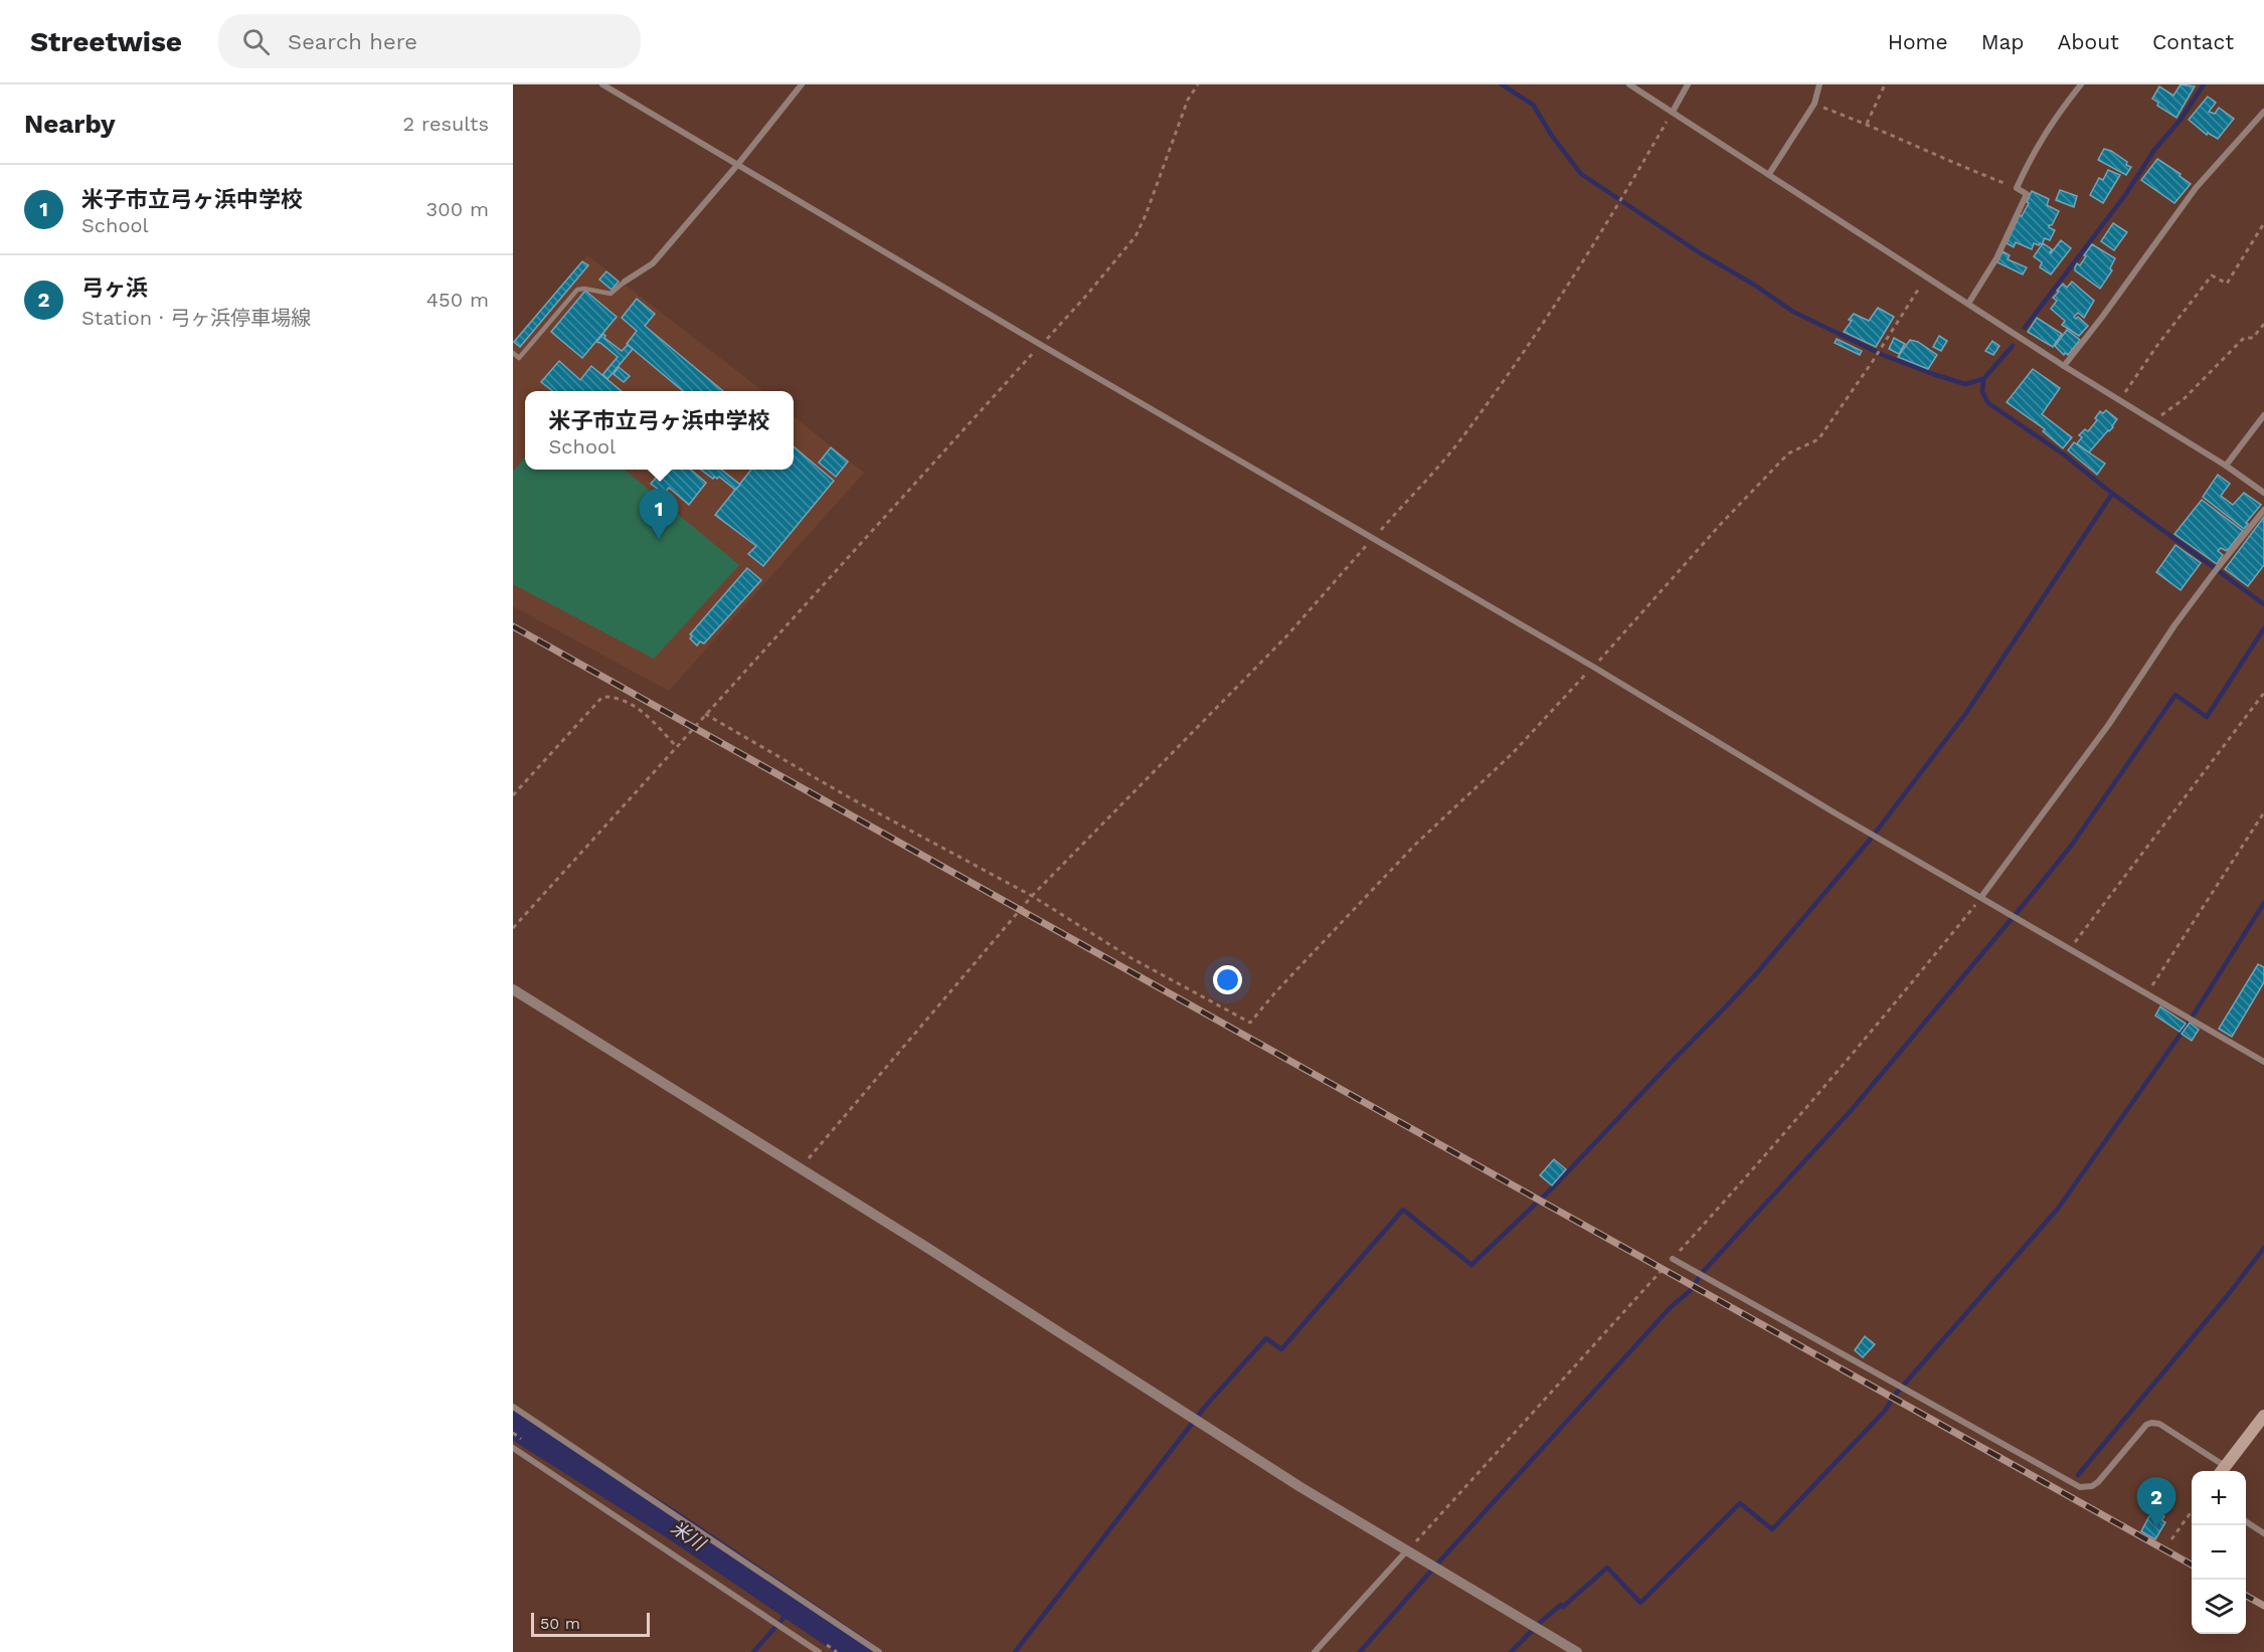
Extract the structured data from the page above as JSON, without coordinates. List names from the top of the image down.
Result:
{
  "water": ["米川"],
  "scale_bar": "50 m",
  "page": {
    "header": "Streetwise",
    "search": "Search here",
    "nav": [
      "Home",
      "Map",
      "About",
      "Contact"
    ],
    "heading": ["Nearby", "2 results"],
    "list": [
      {
        "mark": "1",
        "name": "米子市立弓ヶ浜中学校",
        "note": "School",
        "value": "300 m"
      },
      {
        "mark": "2",
        "name": "弓ヶ浜",
        "note": "Station · 弓ヶ浜停車場線",
        "value": "450 m"
      }
    ],
    "popup": ["米子市立弓ヶ浜中学校", "School"],
    "pins": ["1", "2"],
    "map_buttons": ["+", "−"],
    "scale": "50 m"
  }
}
